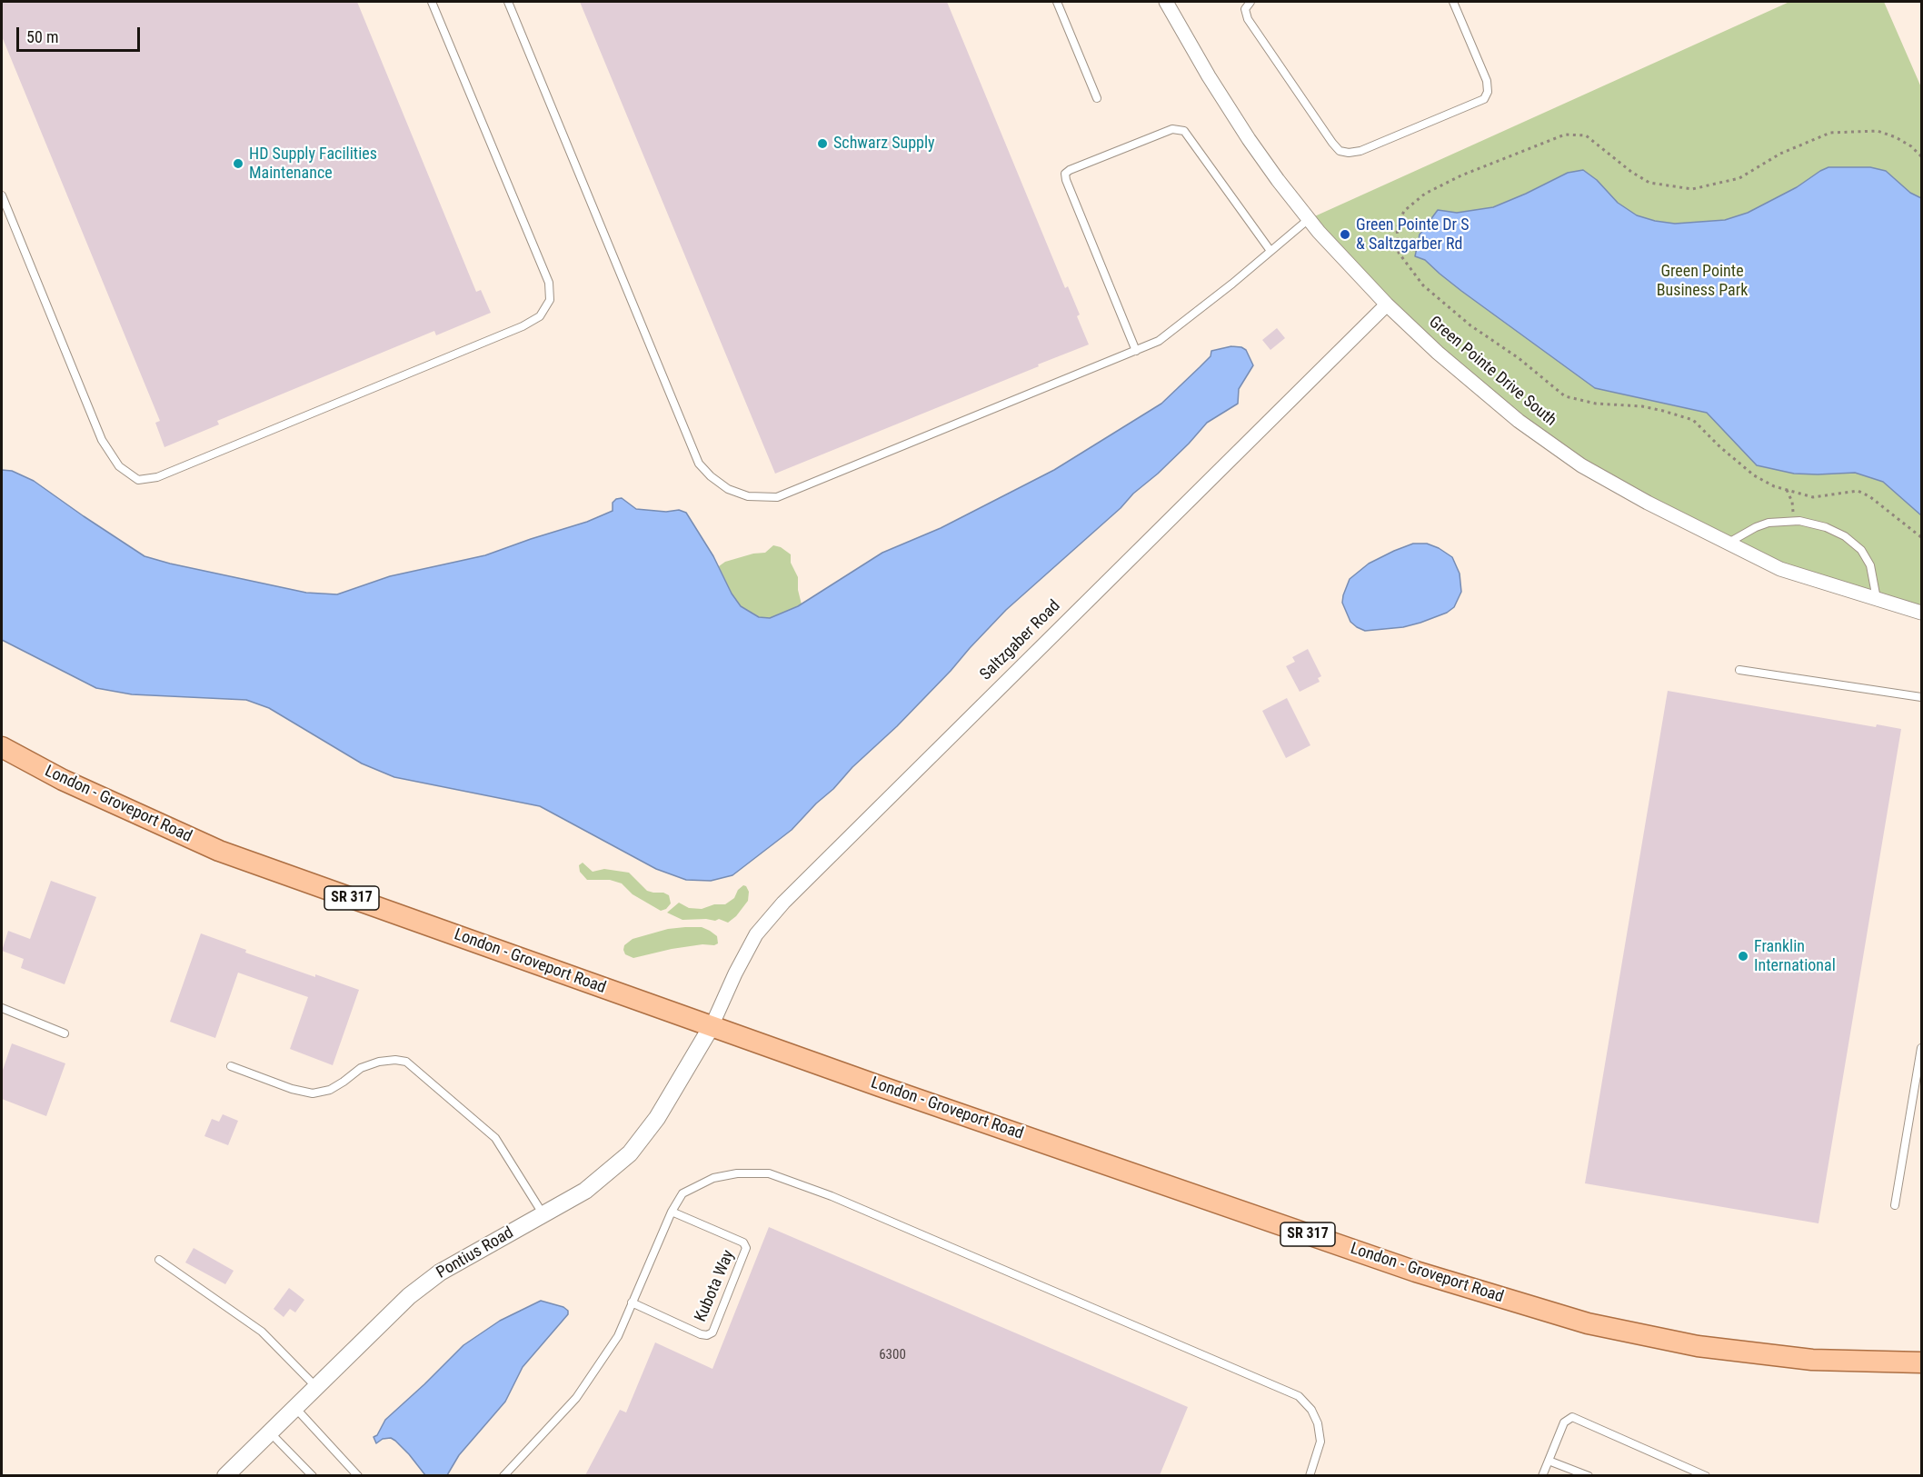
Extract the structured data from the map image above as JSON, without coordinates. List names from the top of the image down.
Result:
{
  "streets": {
    "main road": ["London - Groveport Road", "SR 317"],
    "street": ["Green Pointe Drive South", "Saltzgaber Road", "Pontius Road"],
    "lane": ["Kubota Way"]
  },
  "crossings": [
    ["Green Pointe Drive South", "Saltzgaber Road"],
    ["Saltzgaber Road", "London - Groveport Road"],
    ["Saltzgaber Road", "Pontius Road"],
    ["London - Groveport Road", "Pontius Road"]
  ],
  "parks": ["Green Pointe Business Park"],
  "places": [
    "Schwarz Supply",
    "HD Supply Facilities Maintenance",
    "Green Pointe Dr S & Saltzgarber Rd",
    "Franklin International"
  ],
  "house_numbers": ["6300"],
  "scale_bar": "50 m"
}
